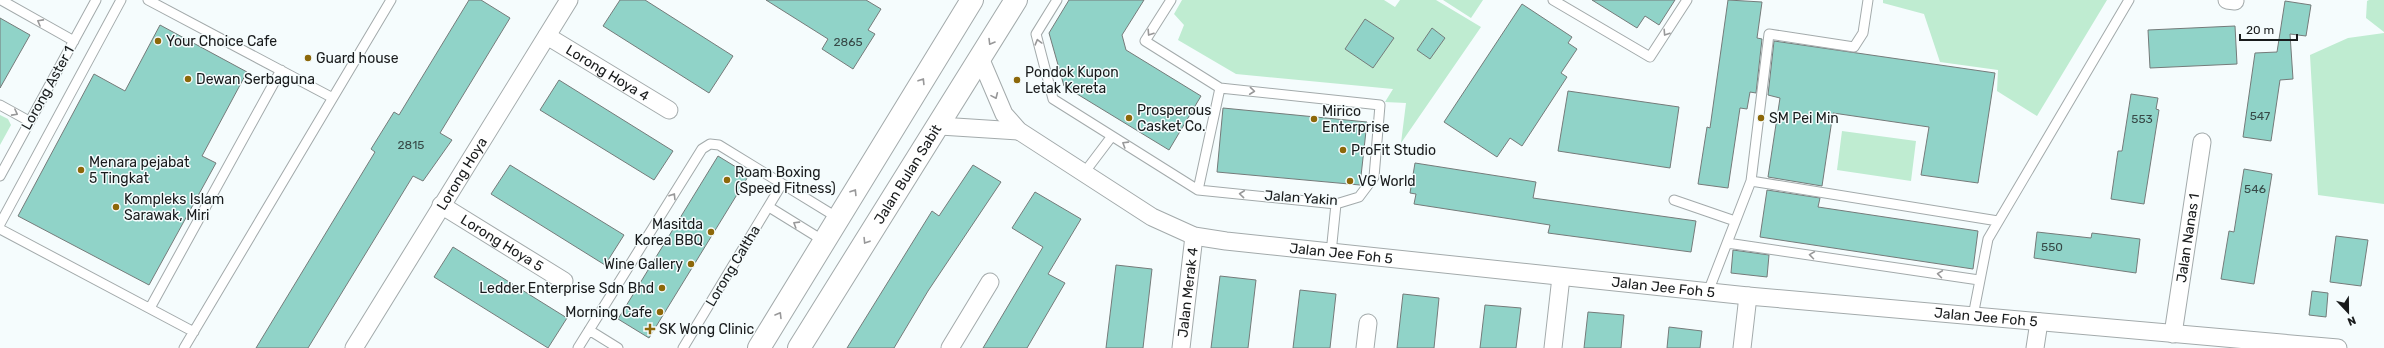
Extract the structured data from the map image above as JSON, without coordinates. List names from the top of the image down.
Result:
{
  "streets": {
    "main road": ["Jalan Bulan Sabit"],
    "street": [
      "Lorong Hoya 4",
      "Lorong Hoya",
      "Jalan Nanas 1",
      "Lorong Hoya 5",
      "Jalan Jee Foh 5",
      "Jalan Merak 4"
    ],
    "lane": ["Lorong Aster 1", "Jalan Yakin", "Lorong Caltha"]
  },
  "crossings": [
    ["Lorong Hoya 4", "Lorong Hoya"],
    ["Lorong Hoya", "Lorong Hoya 5"],
    ["Jalan Bulan Sabit", "Jalan Jee Foh 5"],
    ["Jalan Nanas 1", "Jalan Jee Foh 5"],
    ["Jalan Jee Foh 5", "Jalan Merak 4"]
  ],
  "places": {
    "other": [
      "Your Choice Cafe",
      "Guard house",
      "Dewan Serbaguna",
      "Pondok Kupon Letak Kereta",
      "Prosperous Casket Co.",
      "SM Pei Min",
      "Mirico Enterprise",
      "ProFit Studio",
      "Menara pejabat 5 Tingkat",
      "Roam Boxing (Speed Fitness)",
      "VG World",
      "Kompleks Islam Sarawak, Miri",
      "Masitda Korea BBQ",
      "Wine Gallery",
      "Ledder Enterprise Sdn Bhd",
      "Morning Cafe"
    ],
    "health": ["SK Wong Clinic"]
  },
  "house_numbers": [
    "2865",
    "547",
    "553",
    "2815",
    "546",
    "550"
  ],
  "scale_bar": "20 m",
  "north": "bottom"
}
